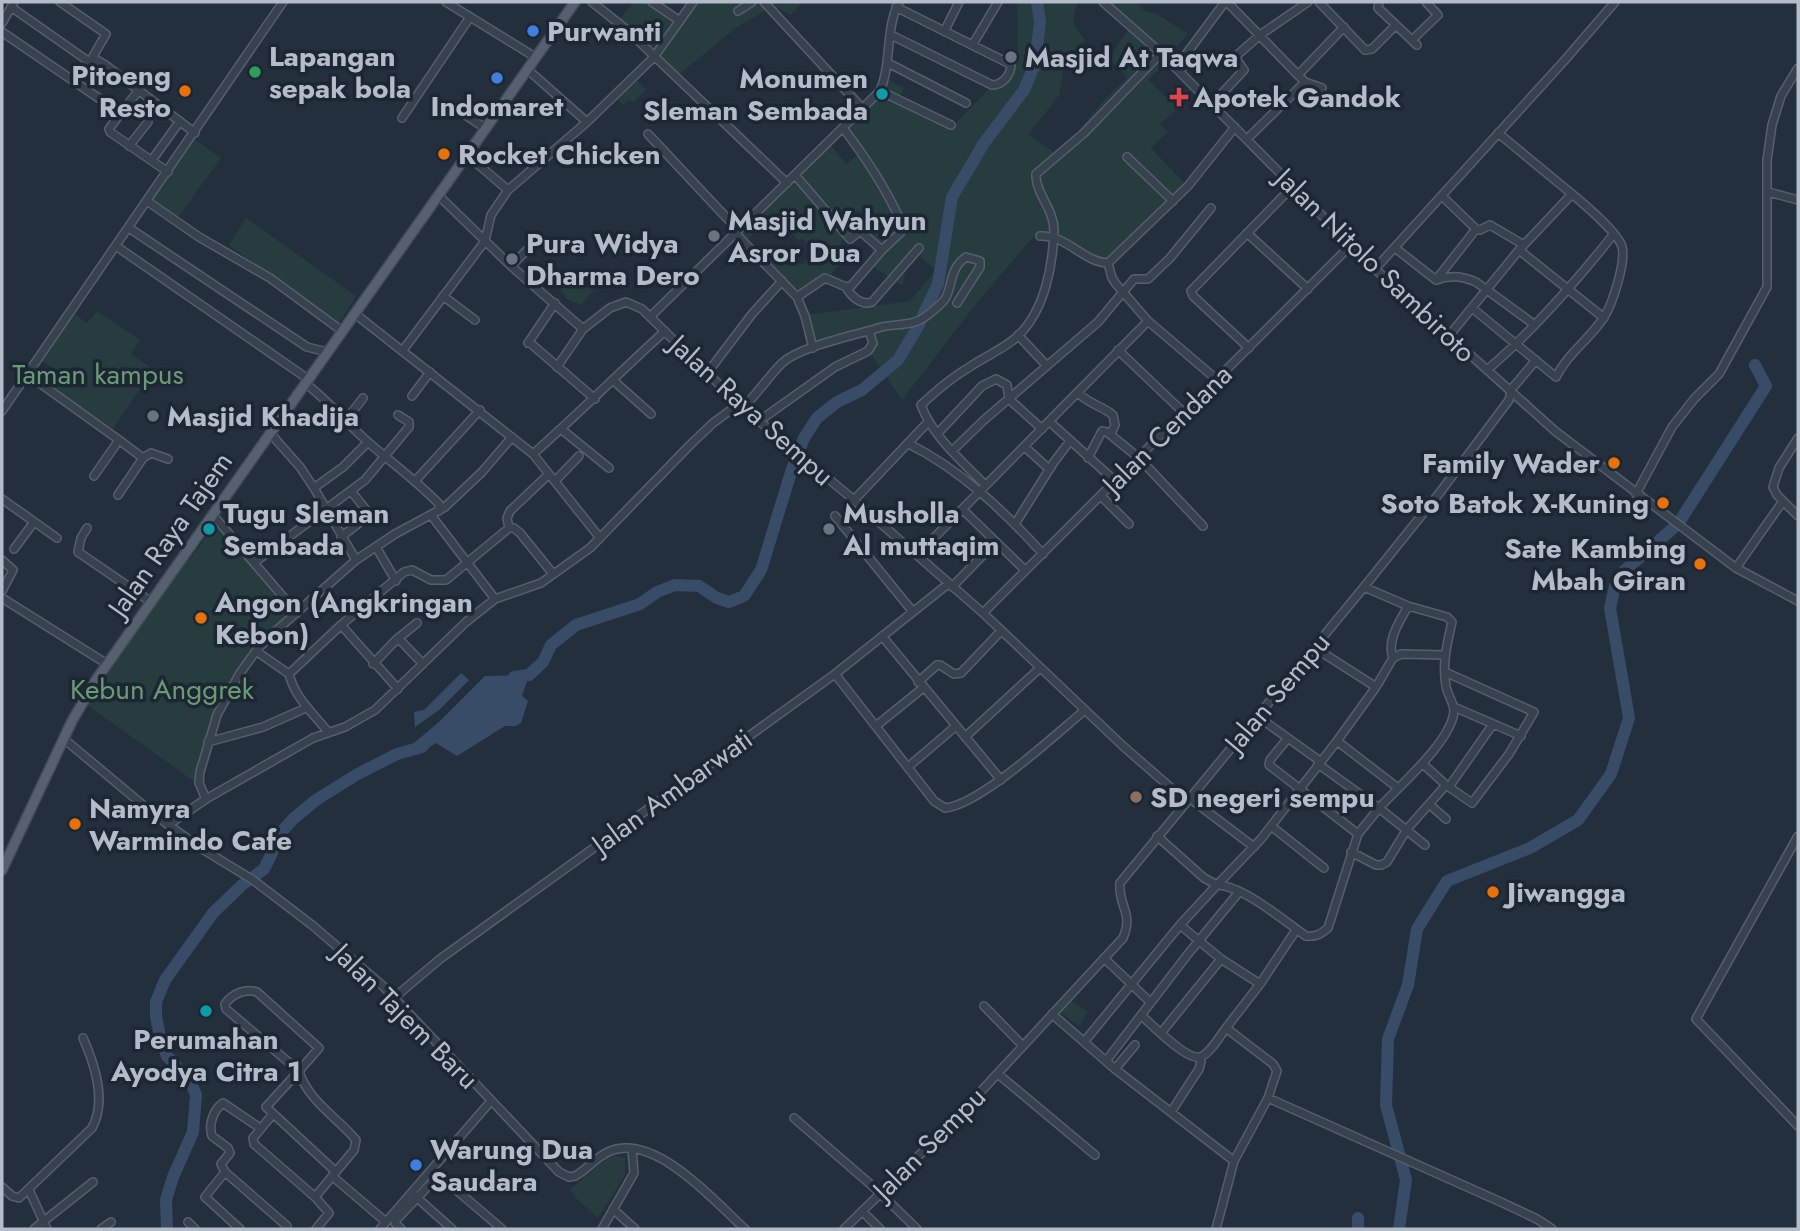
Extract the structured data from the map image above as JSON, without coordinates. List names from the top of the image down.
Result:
{
  "streets": {
    "main road": ["Jalan Raya Tajem"],
    "street": [
      "Jalan Nitolo Sambiroto",
      "Jalan Raya Sempu",
      "Jalan Cendana",
      "Jalan Sempu",
      "Jalan Ambarwati",
      "Jalan Tajem Baru"
    ]
  },
  "crossings": [
    ["Jalan Nitolo Sambiroto", "Jalan Cendana"],
    ["Jalan Nitolo Sambiroto", "Jalan Sempu"],
    ["Jalan Raya Sempu", "Jalan Cendana"],
    ["Jalan Raya Sempu", "Jalan Sempu"],
    ["Jalan Raya Sempu", "Jalan Ambarwati"],
    ["Jalan Raya Tajem", "Jalan Tajem Baru"],
    ["Jalan Ambarwati", "Jalan Tajem Baru"]
  ],
  "parks": ["Taman kampus", "Kebun Anggrek"],
  "places": {
    "other": [
      "Purwanti",
      "Masjid At Taqwa",
      "Lapangan sepak bola",
      "Indomaret",
      "Pitoeng Resto",
      "Monumen Sleman Sembada",
      "Rocket Chicken",
      "Masjid Wahyun Asror Dua",
      "Pura Widya Dharma Dero",
      "Masjid Khadija",
      "Family Wader",
      "Soto Batok X-Kuning",
      "Tugu Sleman Sembada",
      "Musholla Al muttaqim",
      "Sate Kambing Mbah Giran",
      "Angon (Angkringan Kebon)",
      "SD negeri sempu",
      "Namyra Warmindo Cafe",
      "Jiwangga",
      "Perumahan Ayodya Citra 1",
      "Warung Dua Saudara"
    ],
    "health": ["Apotek Gandok"]
  }
}
